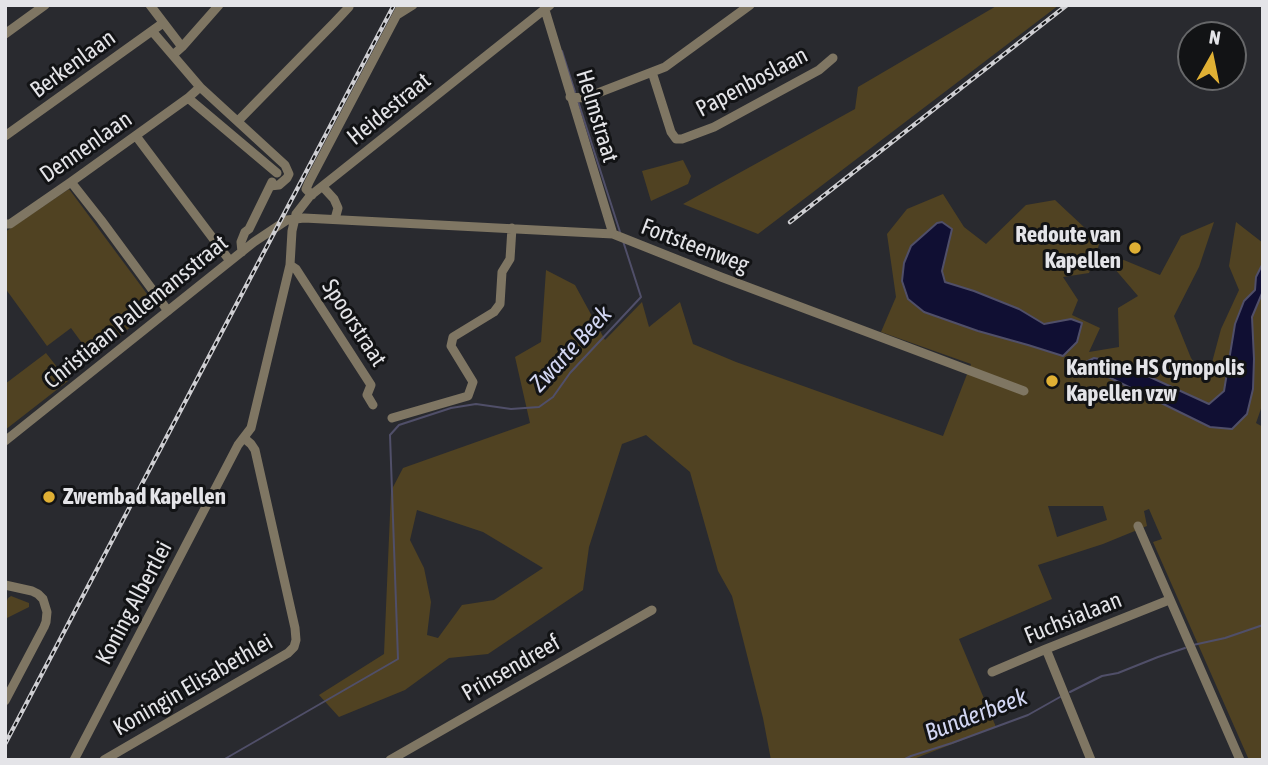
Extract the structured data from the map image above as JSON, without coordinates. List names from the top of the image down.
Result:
{
  "streets": {
    "street": [
      "Berkenlaan",
      "Papenboslaan",
      "Heidestraat",
      "Helmstraat",
      "Dennenlaan",
      "Fortsteenweg",
      "Christiaan Pallemansstraat",
      "Spoorstraat",
      "Koning Albertlei",
      "Fuchsialaan",
      "Prinsendreef",
      "Koningin Elisabethlei"
    ]
  },
  "crossings": [
    ["Heidestraat", "Helmstraat"],
    ["Heidestraat", "Fortsteenweg"],
    ["Heidestraat", "Christiaan Pallemansstraat"],
    ["Helmstraat", "Fortsteenweg"],
    ["Fortsteenweg", "Christiaan Pallemansstraat"],
    ["Spoorstraat", "Koning Albertlei"],
    ["Koning Albertlei", "Koningin Elisabethlei"]
  ],
  "water": ["Zwarte Beek", "Bunderbeek"],
  "places": ["Redoute van Kapellen", "Kantine HS Cynopolis Kapellen vzw", "Zwembad Kapellen"],
  "north": "top"
}
